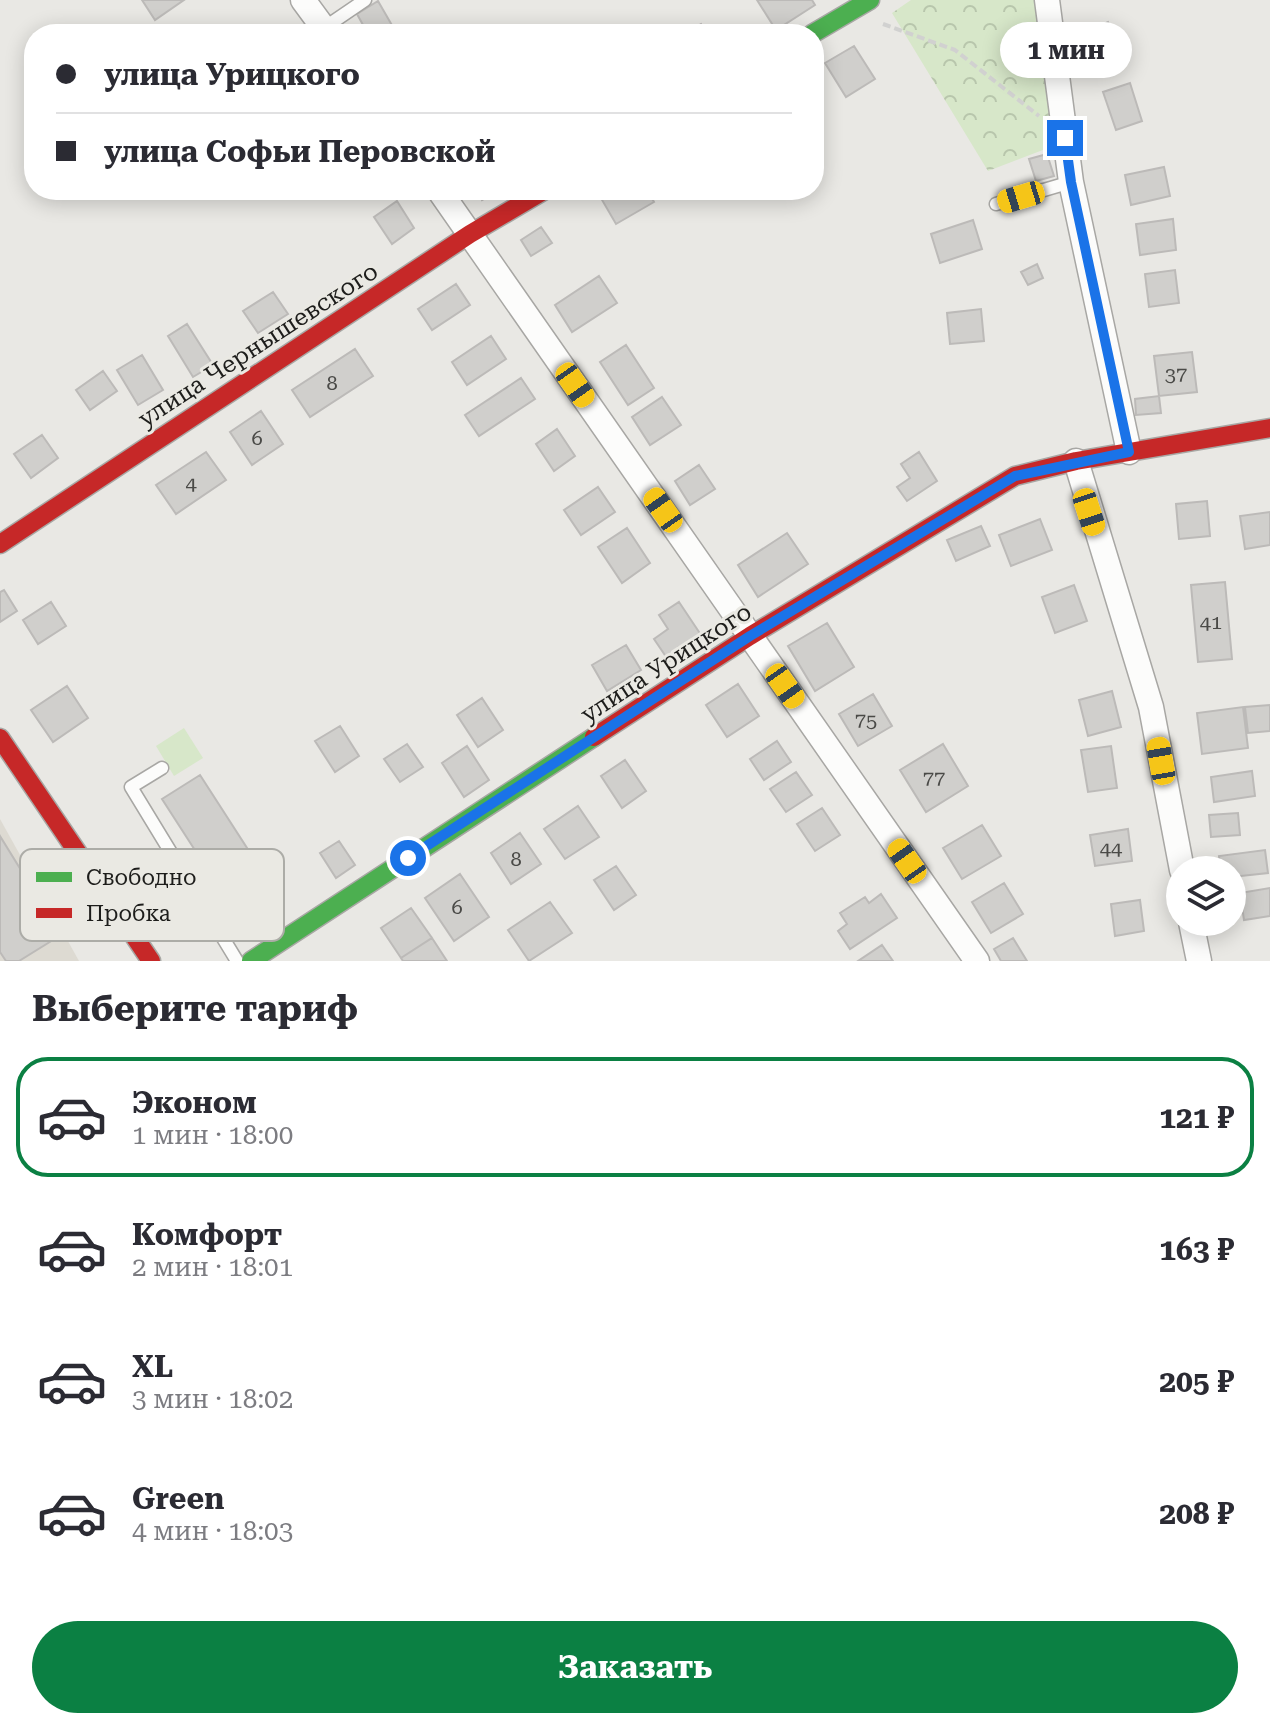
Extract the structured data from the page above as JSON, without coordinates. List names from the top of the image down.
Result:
{
  "streets": {
    "street": ["улица Чернышевского", "улица Урицкого"]
  },
  "house_numbers": [
    "37",
    "8",
    "6",
    "4",
    "41",
    "75",
    "77",
    "44",
    "8",
    "6"
  ],
  "legend": ["Свободно", "Пробка"],
  "page": {
    "bubble": "1 мин",
    "banner": ["улица Урицкого", "улица Софьи Перовской"],
    "heading": "Выберите тариф",
    "list": [
      {
        "name": "Эконом",
        "note": "1 мин · 18:00",
        "value": "121 ₽"
      },
      {
        "name": "Комфорт",
        "note": "2 мин · 18:01",
        "value": "163 ₽"
      },
      {
        "name": "XL",
        "note": "3 мин · 18:02",
        "value": "205 ₽"
      },
      {
        "name": "Green",
        "note": "4 мин · 18:03",
        "value": "208 ₽"
      }
    ],
    "buttons": "Заказать"
  }
}
